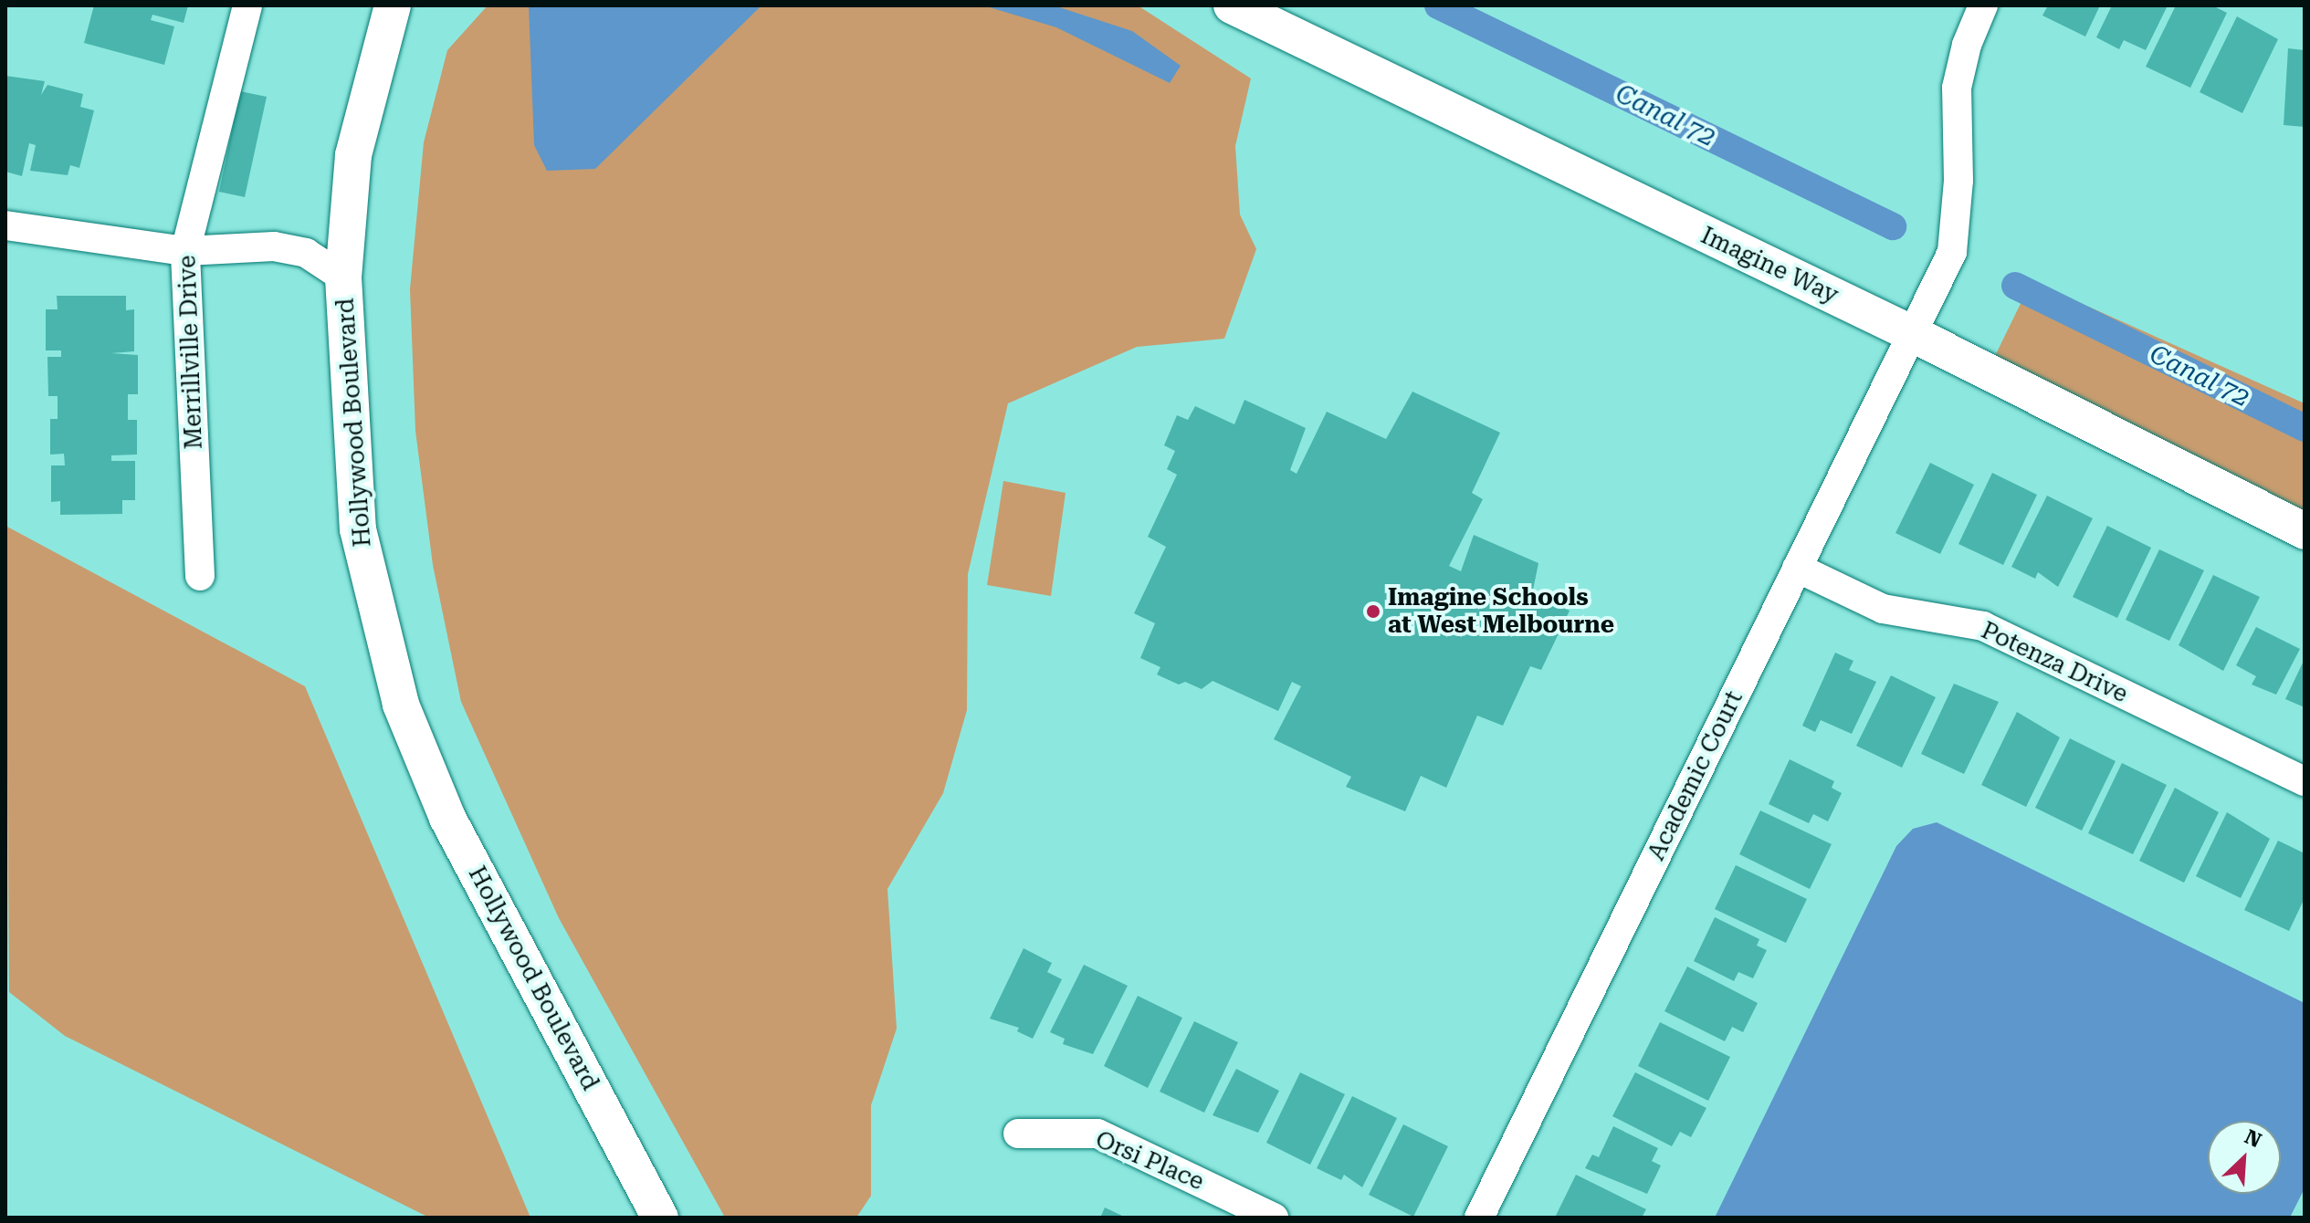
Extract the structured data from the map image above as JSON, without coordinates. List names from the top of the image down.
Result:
{
  "streets": {
    "street": [
      "Imagine Way",
      "Merrillville Drive",
      "Hollywood Boulevard",
      "Potenza Drive",
      "Academic Court",
      "Orsi Place"
    ]
  },
  "crossings": [
    ["Imagine Way", "Academic Court"],
    ["Potenza Drive", "Academic Court"]
  ],
  "water": ["Canal 72"],
  "places": ["Imagine Schools at West Melbourne"],
  "north": "top right"
}
